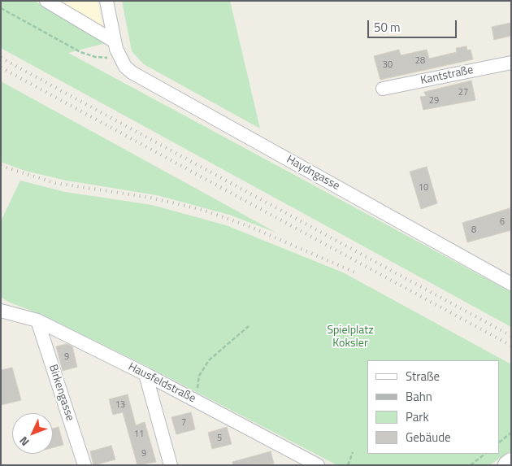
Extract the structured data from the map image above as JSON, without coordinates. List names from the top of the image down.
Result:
{
  "streets": {
    "street": [
      "Kantstraße",
      "Haydngasse",
      "Hausfeldstraße",
      "Birkengasse"
    ]
  },
  "crossings": [
    ["Hausfeldstraße", "Birkengasse"]
  ],
  "parks": ["Spielplatz Koksler"],
  "house_numbers": [
    "28",
    "30",
    "27",
    "29",
    "10",
    "6",
    "8",
    "9",
    "13",
    "7",
    "11",
    "5",
    "9"
  ],
  "legend": [
    "Straße",
    "Bahn",
    "Park",
    "Gebäude"
  ],
  "scale_bar": "50 m",
  "north": "bottom left"
}
